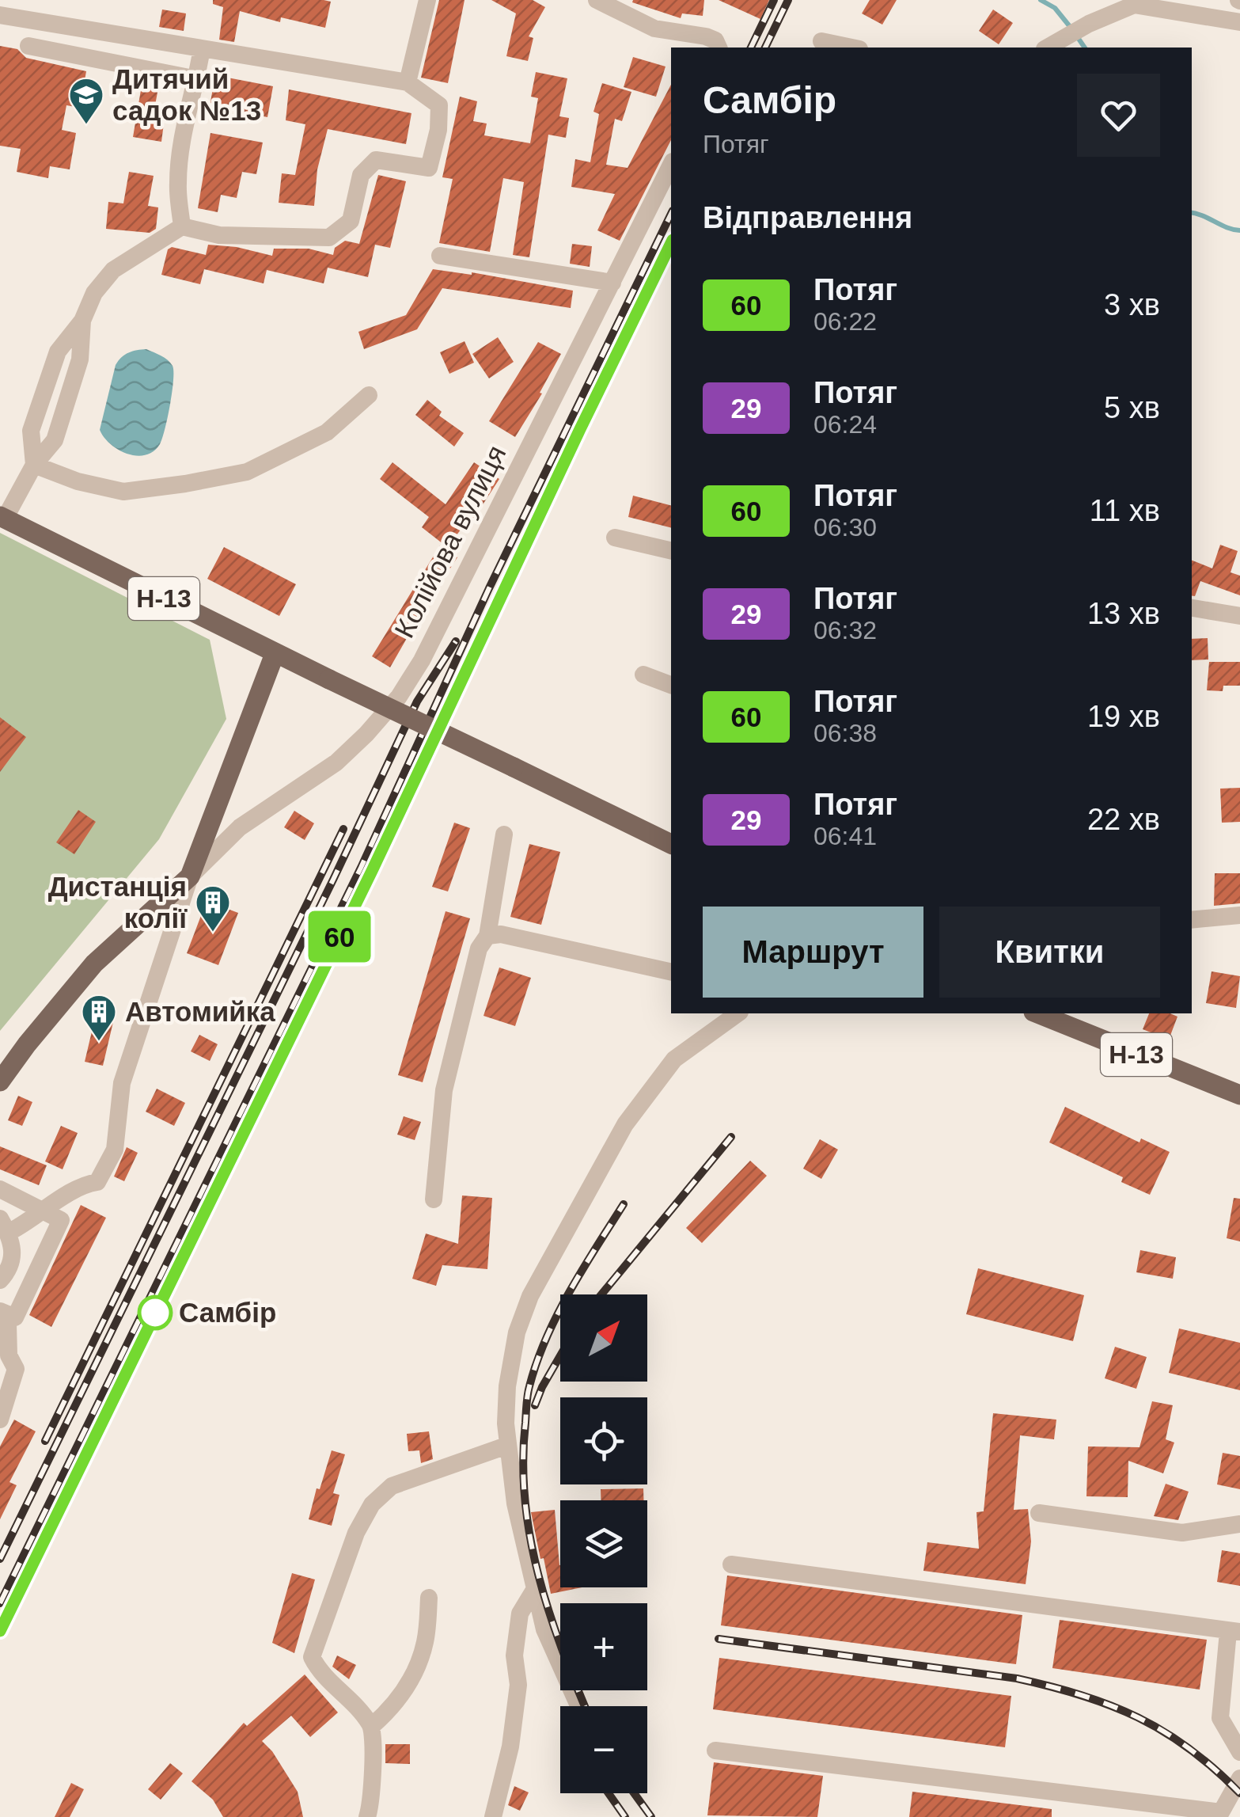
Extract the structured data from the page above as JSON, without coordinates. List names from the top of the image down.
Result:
{
  "streets": {
    "main road": ["Н-13"],
    "street": ["Колійова вулиця"]
  },
  "places": {
    "school or university": ["Дитячий садок №13"],
    "building": ["Дистанція колії", "Автомийка"],
    "other": ["Самбір"]
  },
  "north": "top right",
  "page": {
    "on_map": "60",
    "heading": [
      ["Самбір", "Потяг"],
      "Відправлення"
    ],
    "list": [
      {
        "mark": "60",
        "name": "Потяг",
        "note": "06:22",
        "value": "3 хв"
      },
      {
        "mark": "29",
        "name": "Потяг",
        "note": "06:24",
        "value": "5 хв"
      },
      {
        "mark": "60",
        "name": "Потяг",
        "note": "06:30",
        "value": "11 хв"
      },
      {
        "mark": "29",
        "name": "Потяг",
        "note": "06:32",
        "value": "13 хв"
      },
      {
        "mark": "60",
        "name": "Потяг",
        "note": "06:38",
        "value": "19 хв"
      },
      {
        "mark": "29",
        "name": "Потяг",
        "note": "06:41",
        "value": "22 хв"
      }
    ],
    "buttons": ["Маршрут", "Квитки"],
    "map_buttons": ["+", "−"]
  }
}
